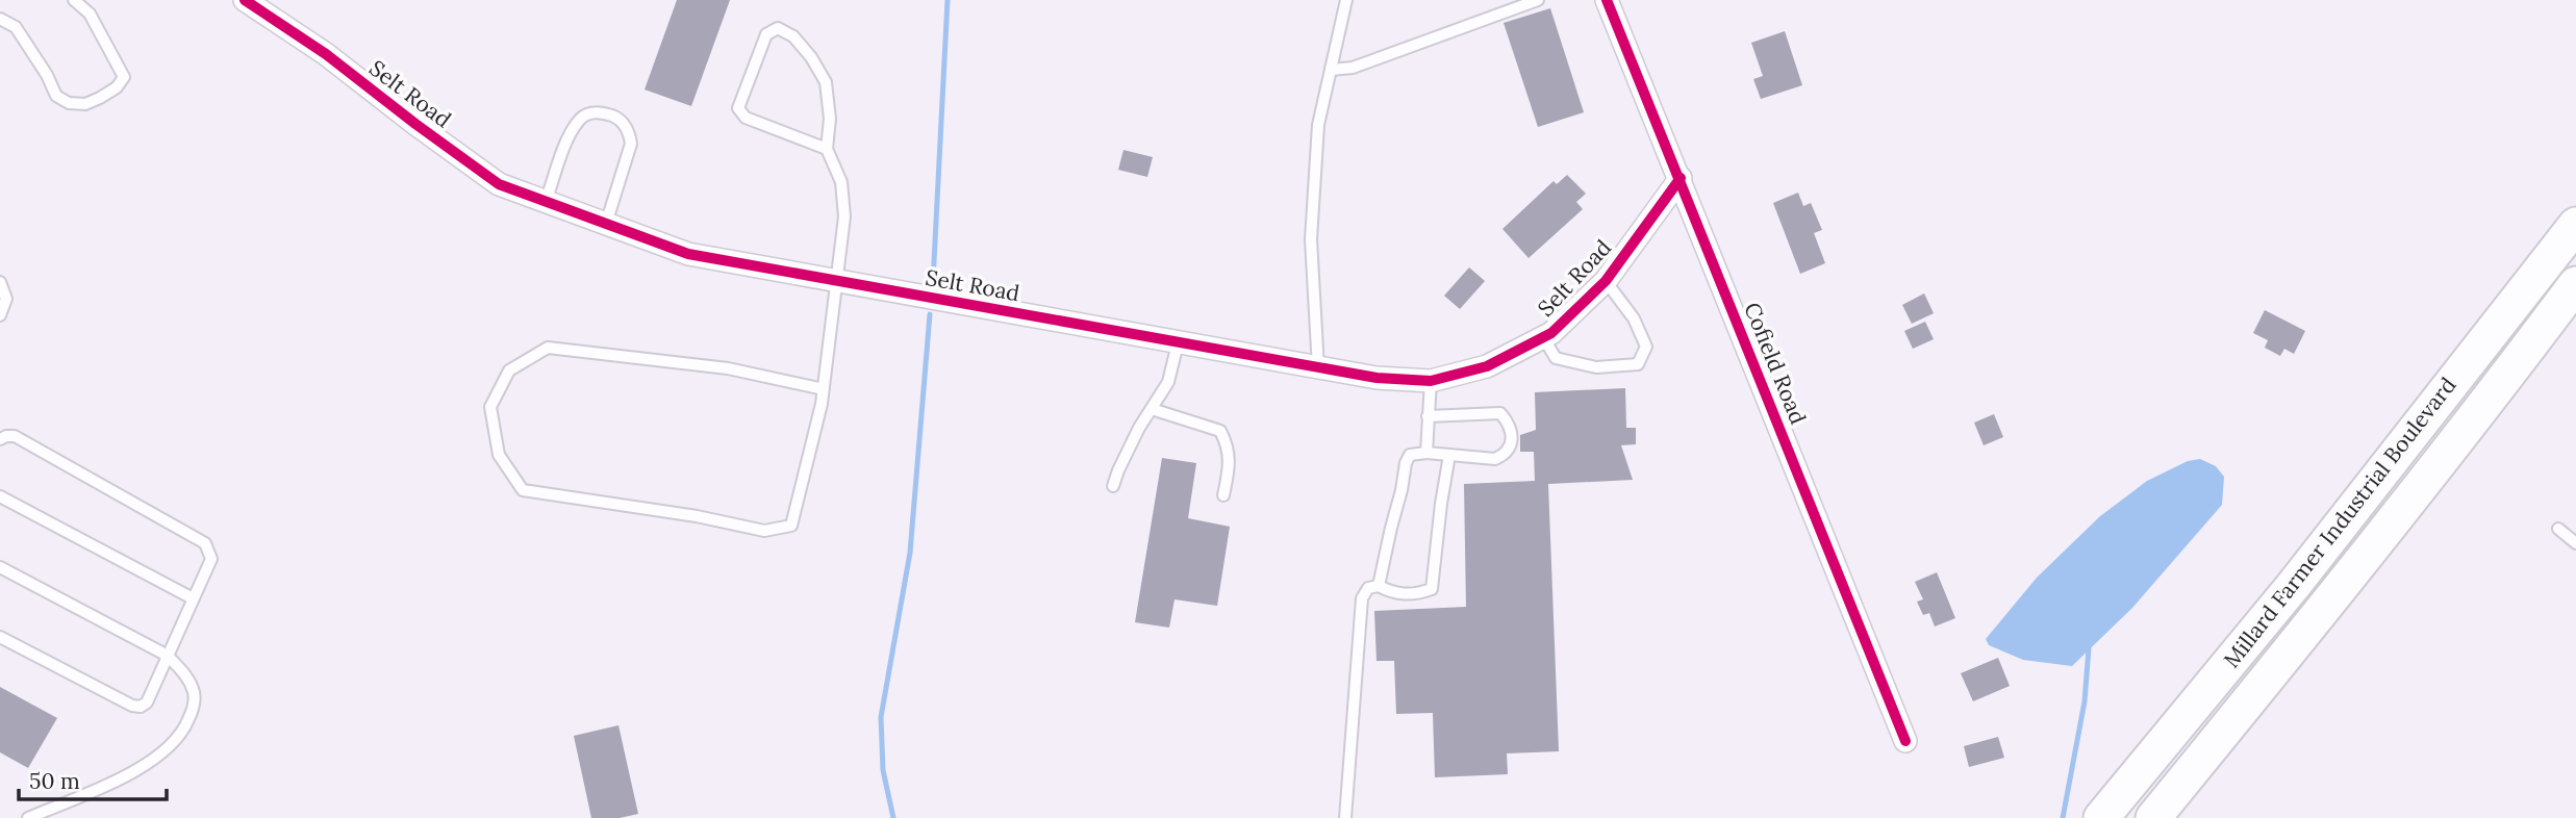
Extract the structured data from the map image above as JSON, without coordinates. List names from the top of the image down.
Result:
{
  "streets": {
    "main road": ["Millard Farmer Industrial Boulevard"],
    "street": ["Selt Road", "Cofield Road"]
  },
  "crossings": [
    ["Selt Road", "Cofield Road"]
  ],
  "scale_bar": "50 m"
}
